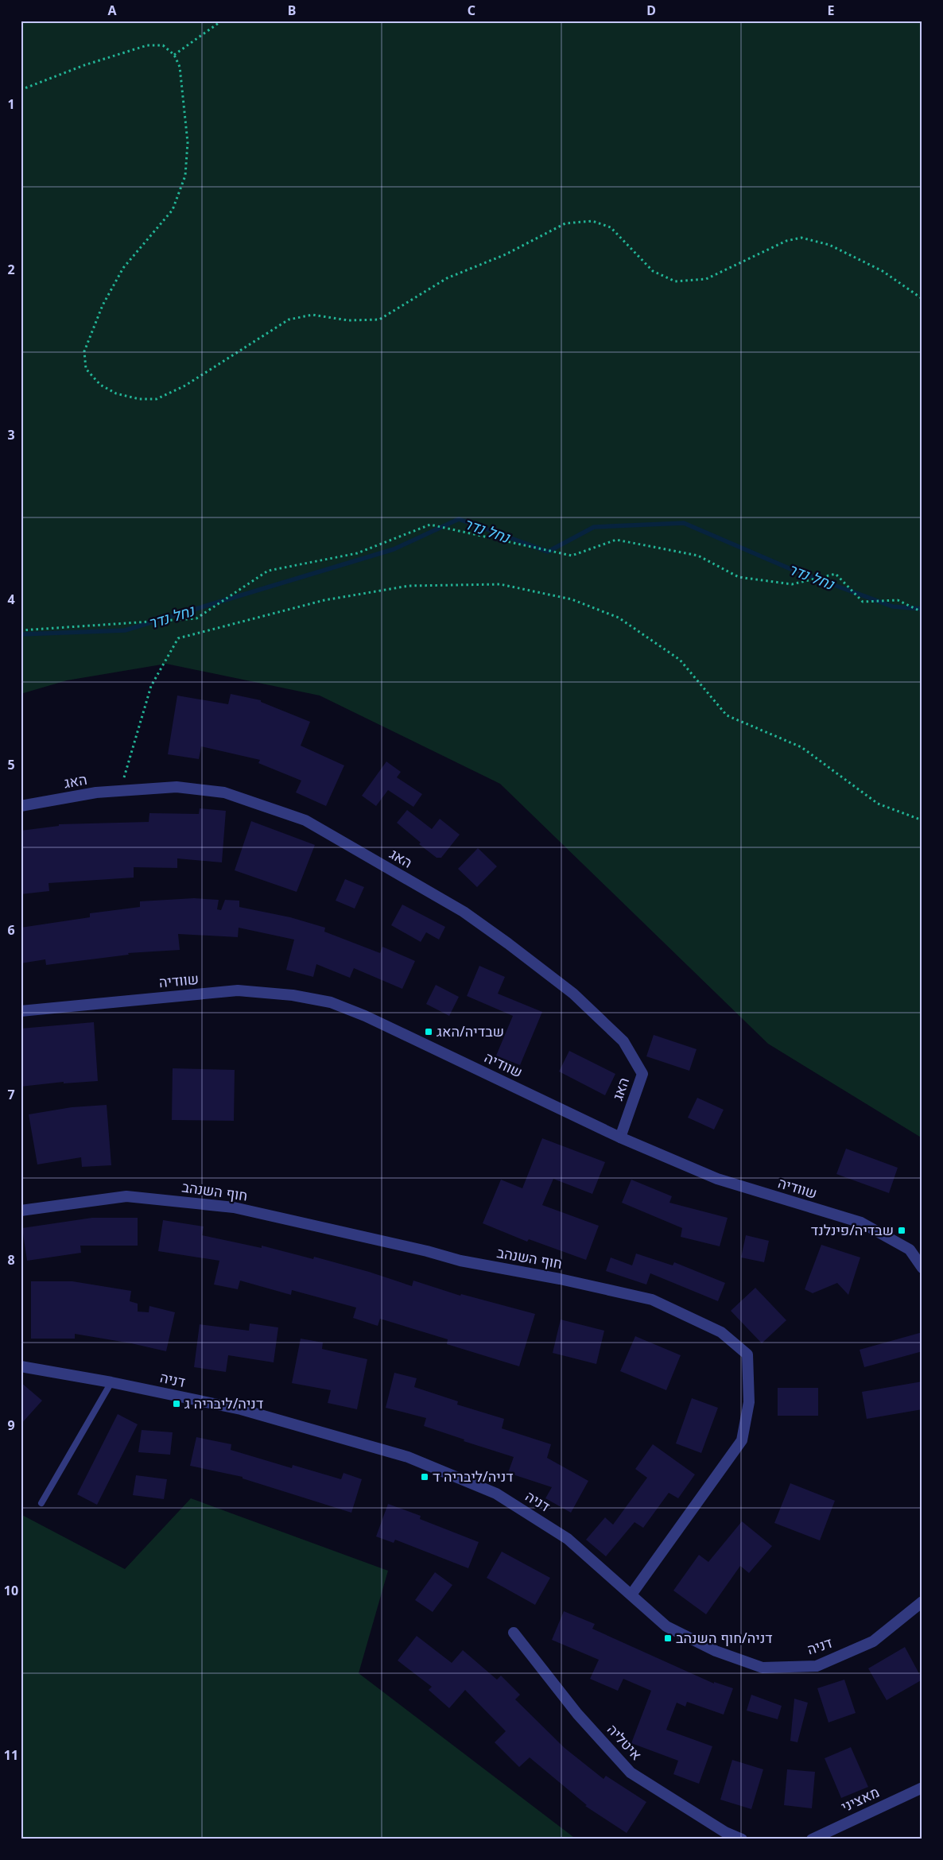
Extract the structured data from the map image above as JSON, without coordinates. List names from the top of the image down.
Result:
{
  "streets": {
    "street": [
      "האג",
      "שוודיה",
      "חוף השנהב",
      "דניה",
      "איטליה",
      "מאציני"
    ]
  },
  "crossings": [
    ["האג", "שוודיה"],
    ["חוף השנהב", "דניה"]
  ],
  "water": ["נחל נדר"],
  "places": {
    "transit": [
      "שבדיה/האג",
      "שבדיה/פינלנד",
      "דניה/ליבריה ג",
      "דניה/ליבריה ד",
      "דניה/חוף השנהב"
    ]
  },
  "grid": {
    "columns": [
      "A",
      "B",
      "C",
      "D",
      "E"
    ],
    "rows": [
      "1",
      "2",
      "3",
      "4",
      "5",
      "6",
      "7",
      "8",
      "9",
      "10",
      "11"
    ]
  }
}
